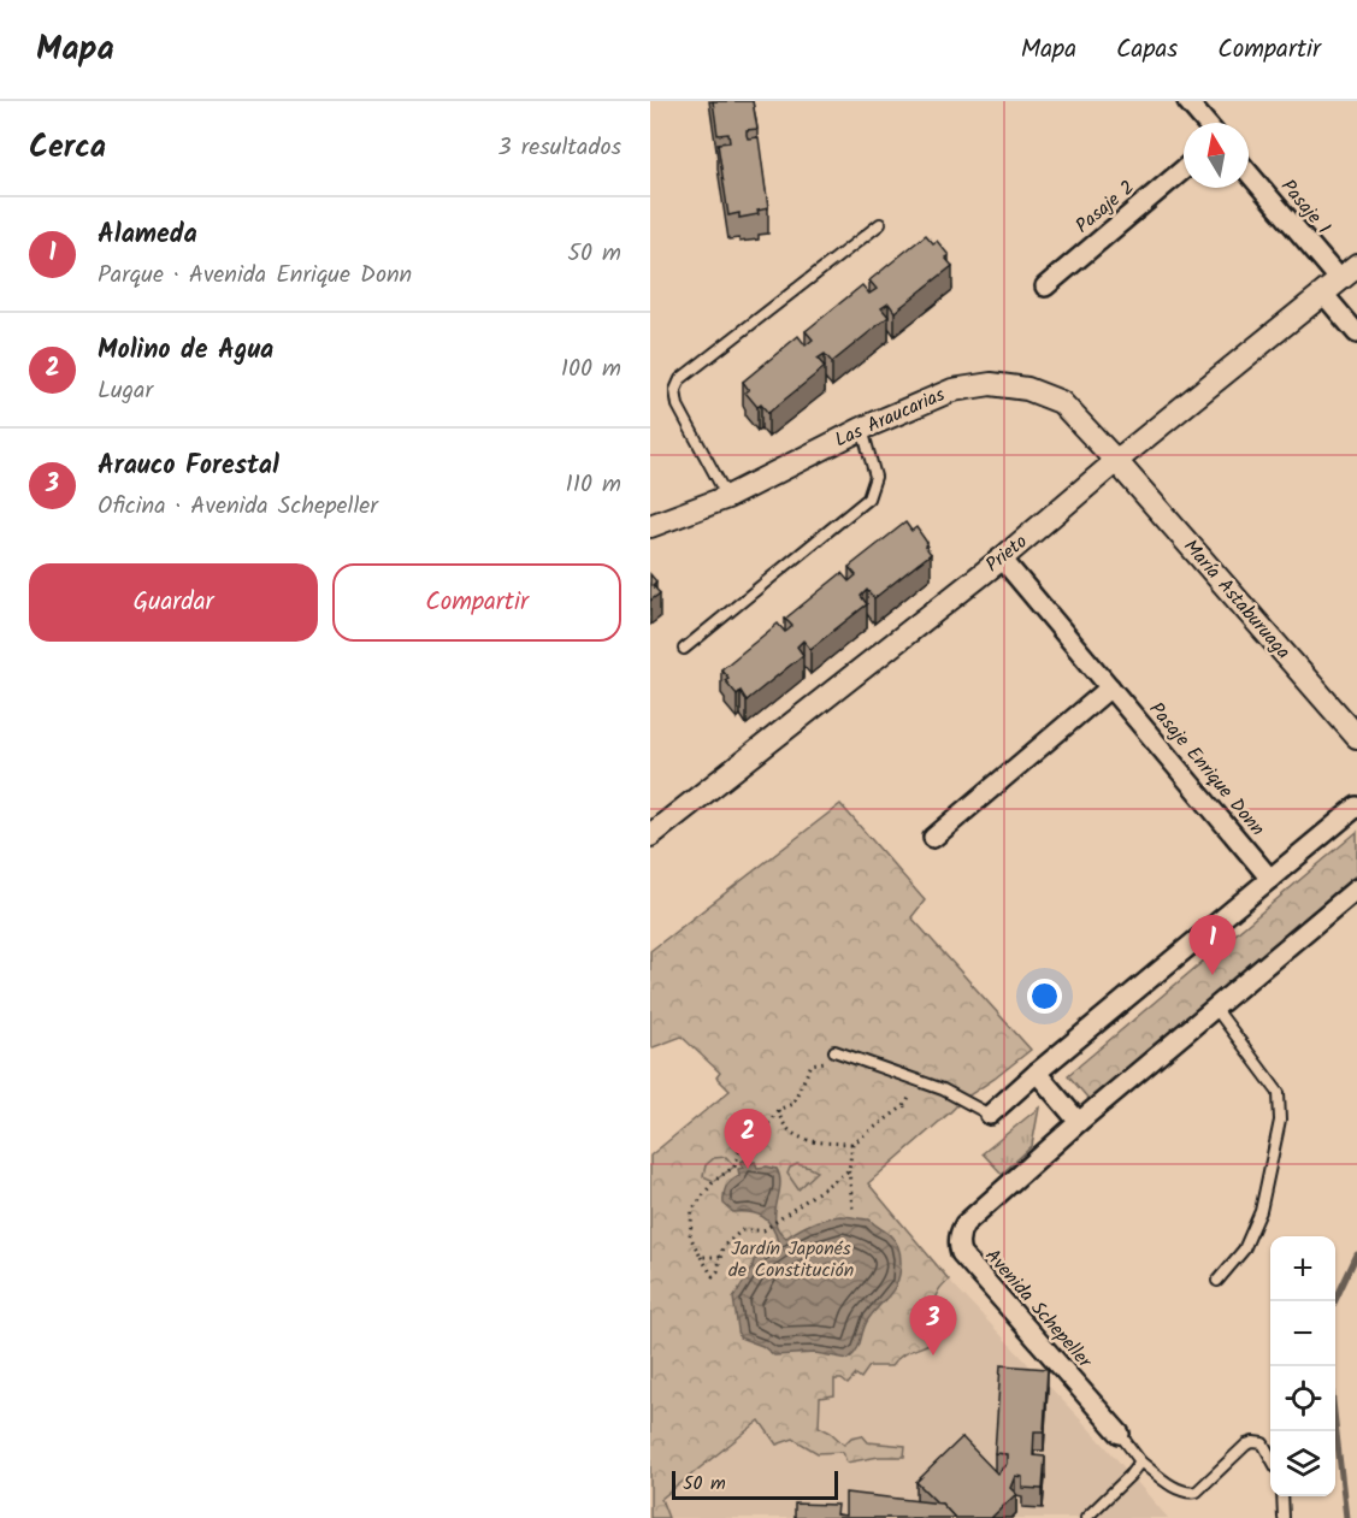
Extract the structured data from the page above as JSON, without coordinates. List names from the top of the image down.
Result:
{
  "streets": {
    "street": [
      "Pasaje 2",
      "Pasaje 1",
      "Las Araucarias",
      "Prieto",
      "María Astaburuaga",
      "Pasaje Enrique Donn",
      "Avenida Schepeller"
    ]
  },
  "crossings": [
    ["Pasaje 1", "Prieto"],
    ["Las Araucarias", "Prieto"],
    ["Las Araucarias", "María Astaburuaga"],
    ["Prieto", "María Astaburuaga"],
    ["Prieto", "Pasaje Enrique Donn"]
  ],
  "parks": ["Jardín Japonés de Constitución"],
  "scale_bar": "50 m",
  "north": "top",
  "page": {
    "header": "Mapa",
    "nav": ["Mapa", "Capas", "Compartir"],
    "heading": ["Cerca", "3 resultados"],
    "list": [
      {
        "mark": "1",
        "name": "Alameda",
        "note": "Parque · Avenida Enrique Donn",
        "value": "50 m"
      },
      {
        "mark": "2",
        "name": "Molino de Agua",
        "note": "Lugar",
        "value": "100 m"
      },
      {
        "mark": "3",
        "name": "Arauco Forestal",
        "note": "Oficina · Avenida Schepeller",
        "value": "110 m"
      }
    ],
    "buttons": ["Guardar", "Compartir"],
    "pins": ["1", "2", "3"],
    "map_buttons": ["+", "−"],
    "scale": "50 m"
  }
}
